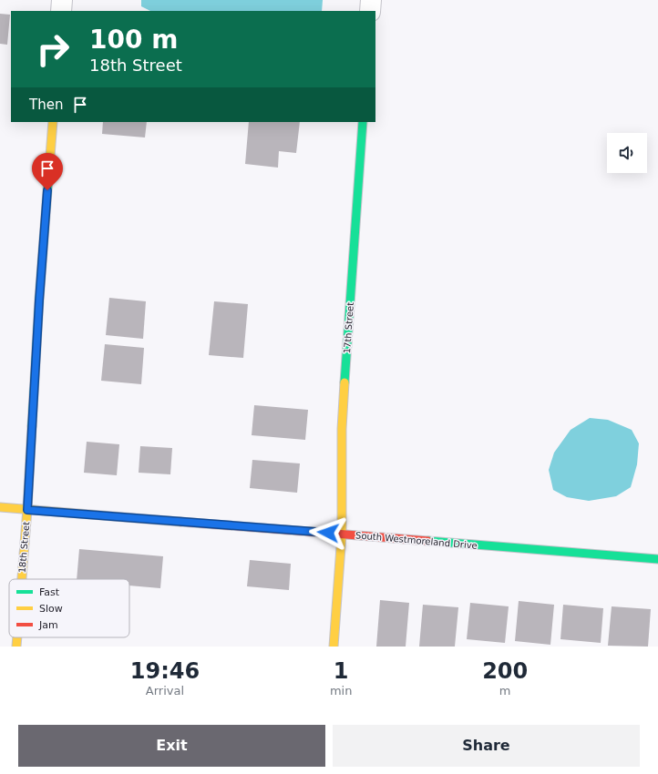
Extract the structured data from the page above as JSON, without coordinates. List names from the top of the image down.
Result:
{
  "streets": {
    "street": ["17th Street", "South Westmoreland Drive", "18th Street"]
  },
  "crossings": [
    ["17th Street", "South Westmoreland Drive"],
    ["South Westmoreland Drive", "18th Street"]
  ],
  "legend": ["Fast", "Slow", "Jam"],
  "page": {
    "turn": ["100 m", "18th Street"],
    "then": "Then",
    "eta": [
      "19:46",
      "Arrival",
      "1",
      "min",
      "200",
      "m"
    ],
    "buttons": ["Exit", "Share"]
  }
}
